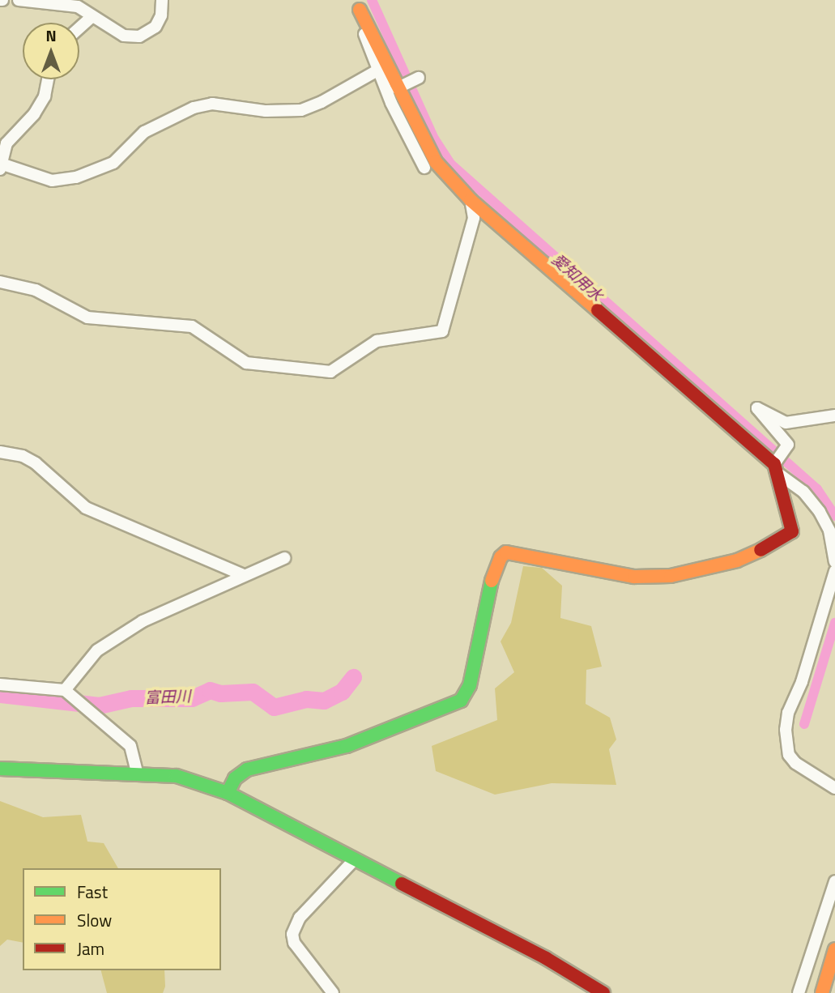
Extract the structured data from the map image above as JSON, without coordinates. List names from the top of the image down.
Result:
{
  "water": ["愛知用水", "富田川"],
  "legend": ["Fast", "Slow", "Jam"],
  "north": "top"
}
